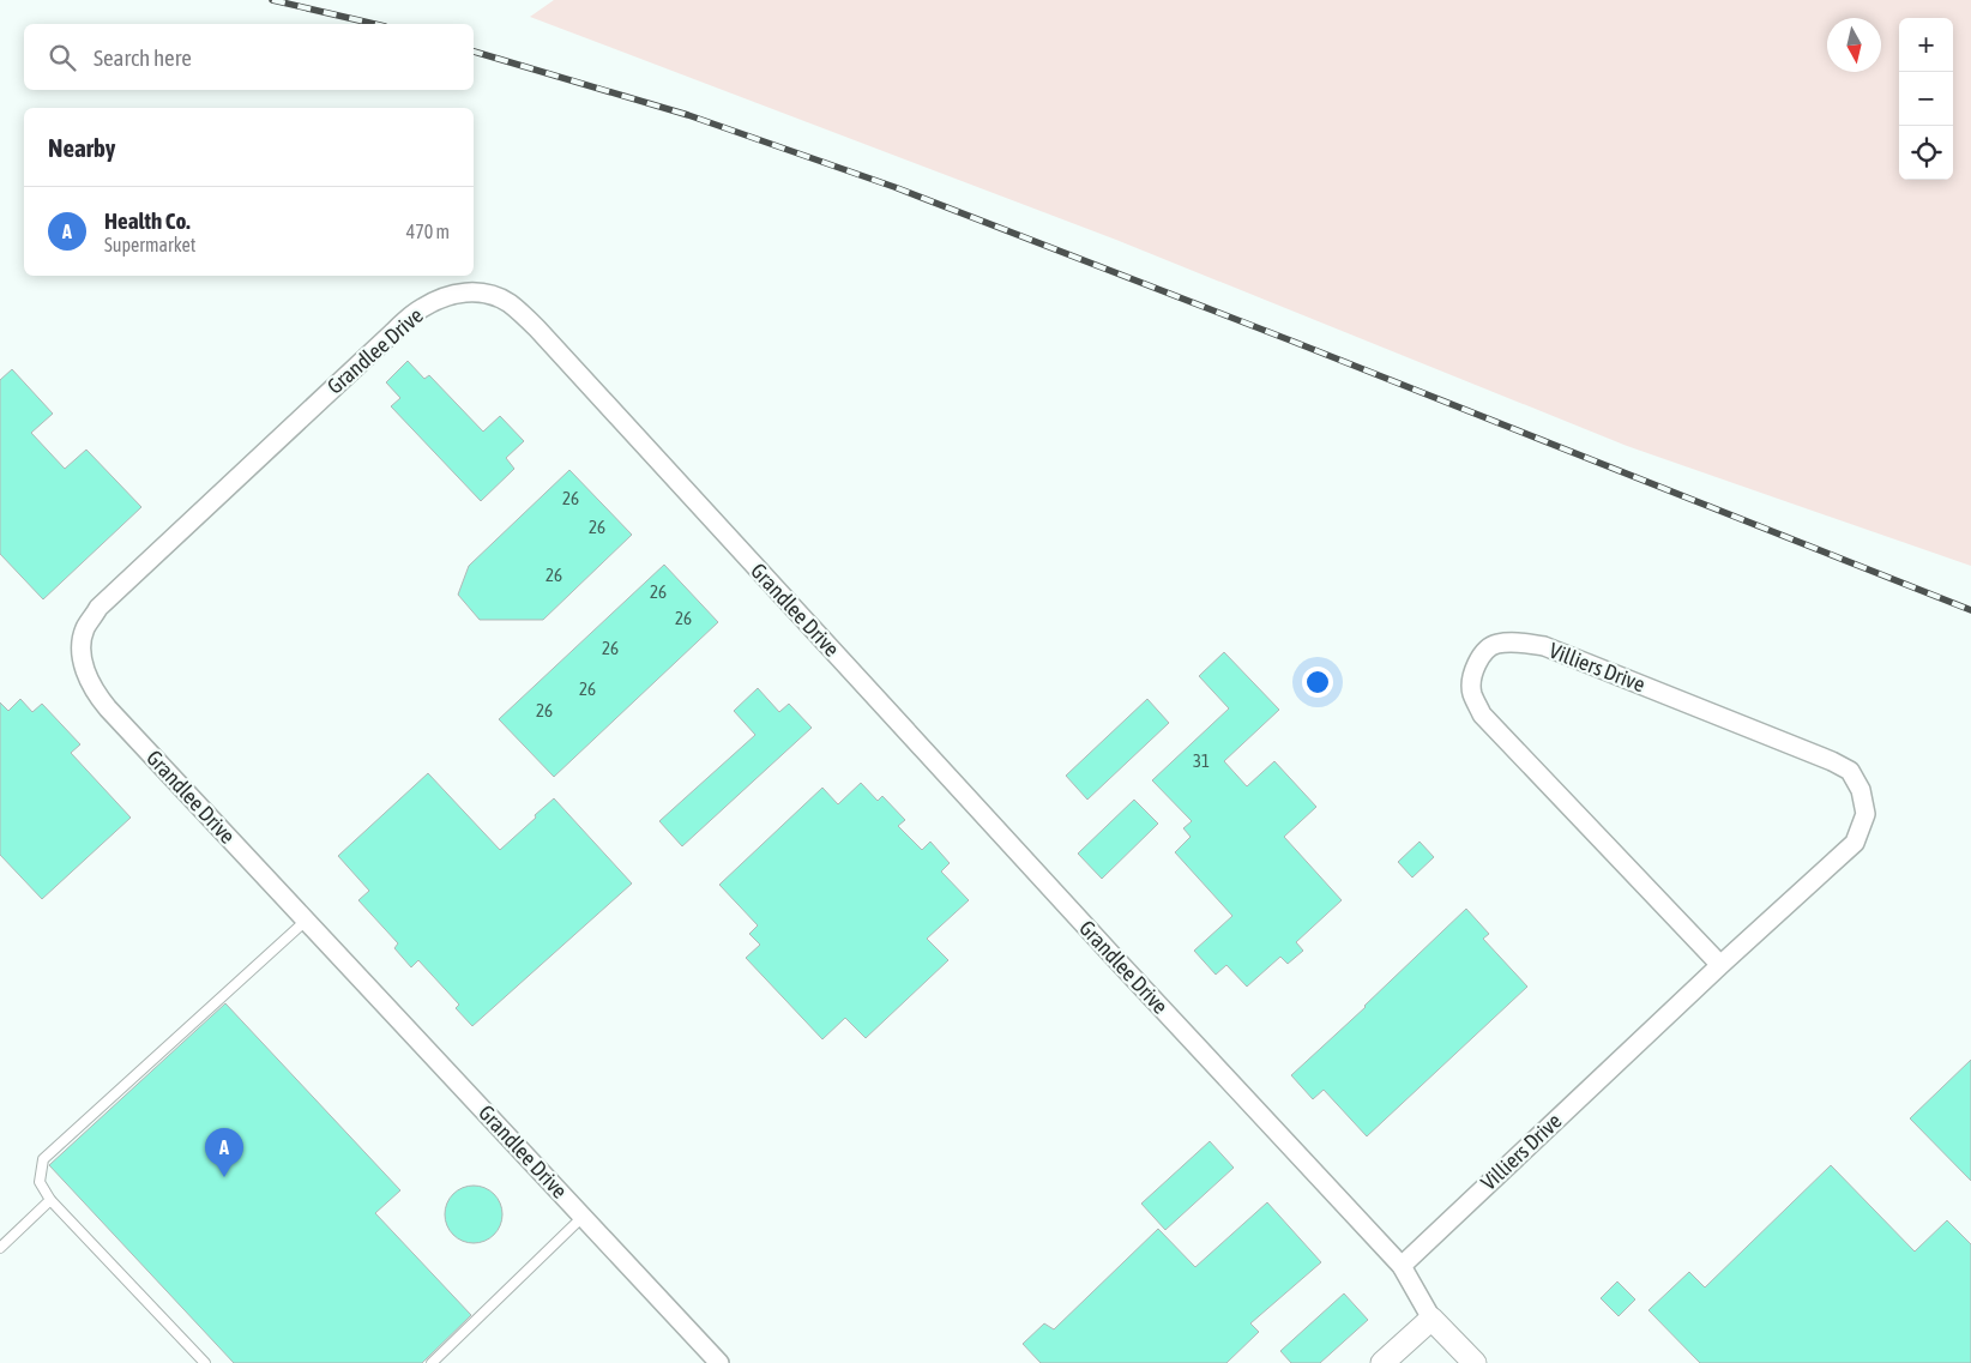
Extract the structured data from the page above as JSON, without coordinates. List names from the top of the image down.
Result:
{
  "streets": {
    "street": ["Grandlee Drive", "Villiers Drive"]
  },
  "crossings": [
    ["Grandlee Drive", "Villiers Drive"]
  ],
  "house_numbers": [
    "26",
    "26",
    "26",
    "26",
    "26",
    "26",
    "26",
    "26",
    "31"
  ],
  "north": "bottom",
  "page": {
    "map_buttons": ["+", "−"],
    "search": "Search here",
    "heading": "Nearby",
    "list": [
      {
        "mark": "A",
        "name": "Health Co.",
        "note": "Supermarket",
        "value": "470 m"
      }
    ],
    "pins": "A"
  }
}
